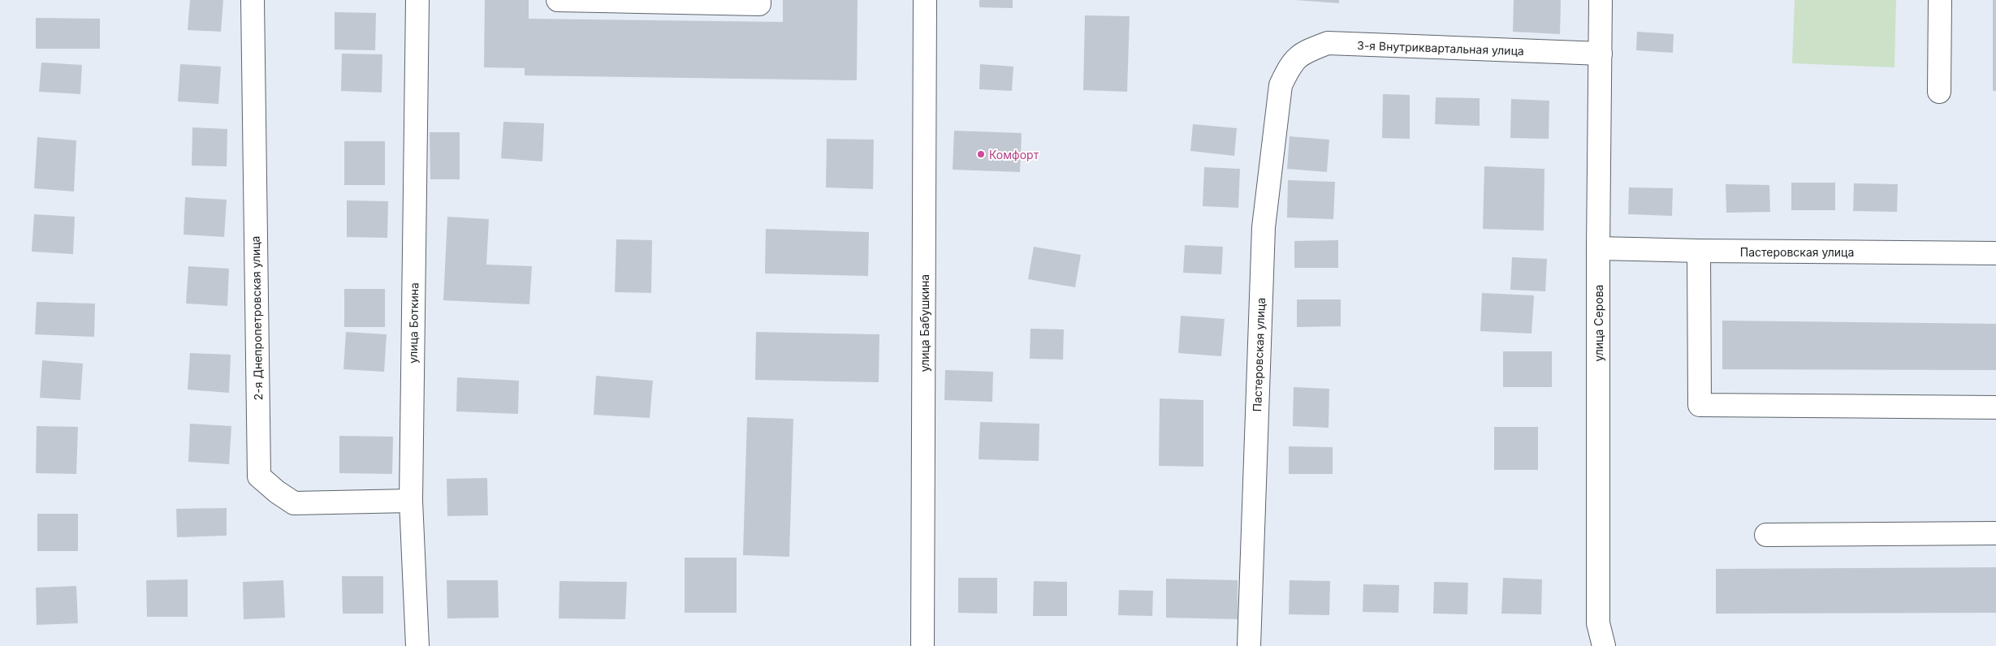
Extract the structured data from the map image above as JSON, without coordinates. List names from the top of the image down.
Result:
{
  "streets": {
    "street": [
      "3-я Внутриквартальная улица",
      "Пастеровская улица",
      "2-я Днепропетровская улица",
      "улица Боткина",
      "улица Бабушкина",
      "улица Серова"
    ]
  },
  "crossings": [
    ["3-я Внутриквартальная улица", "Пастеровская улица"],
    ["3-я Внутриквартальная улица", "улица Серова"],
    ["Пастеровская улица", "улица Серова"],
    ["2-я Днепропетровская улица", "улица Боткина"]
  ],
  "places": ["Комфорт"]
}
